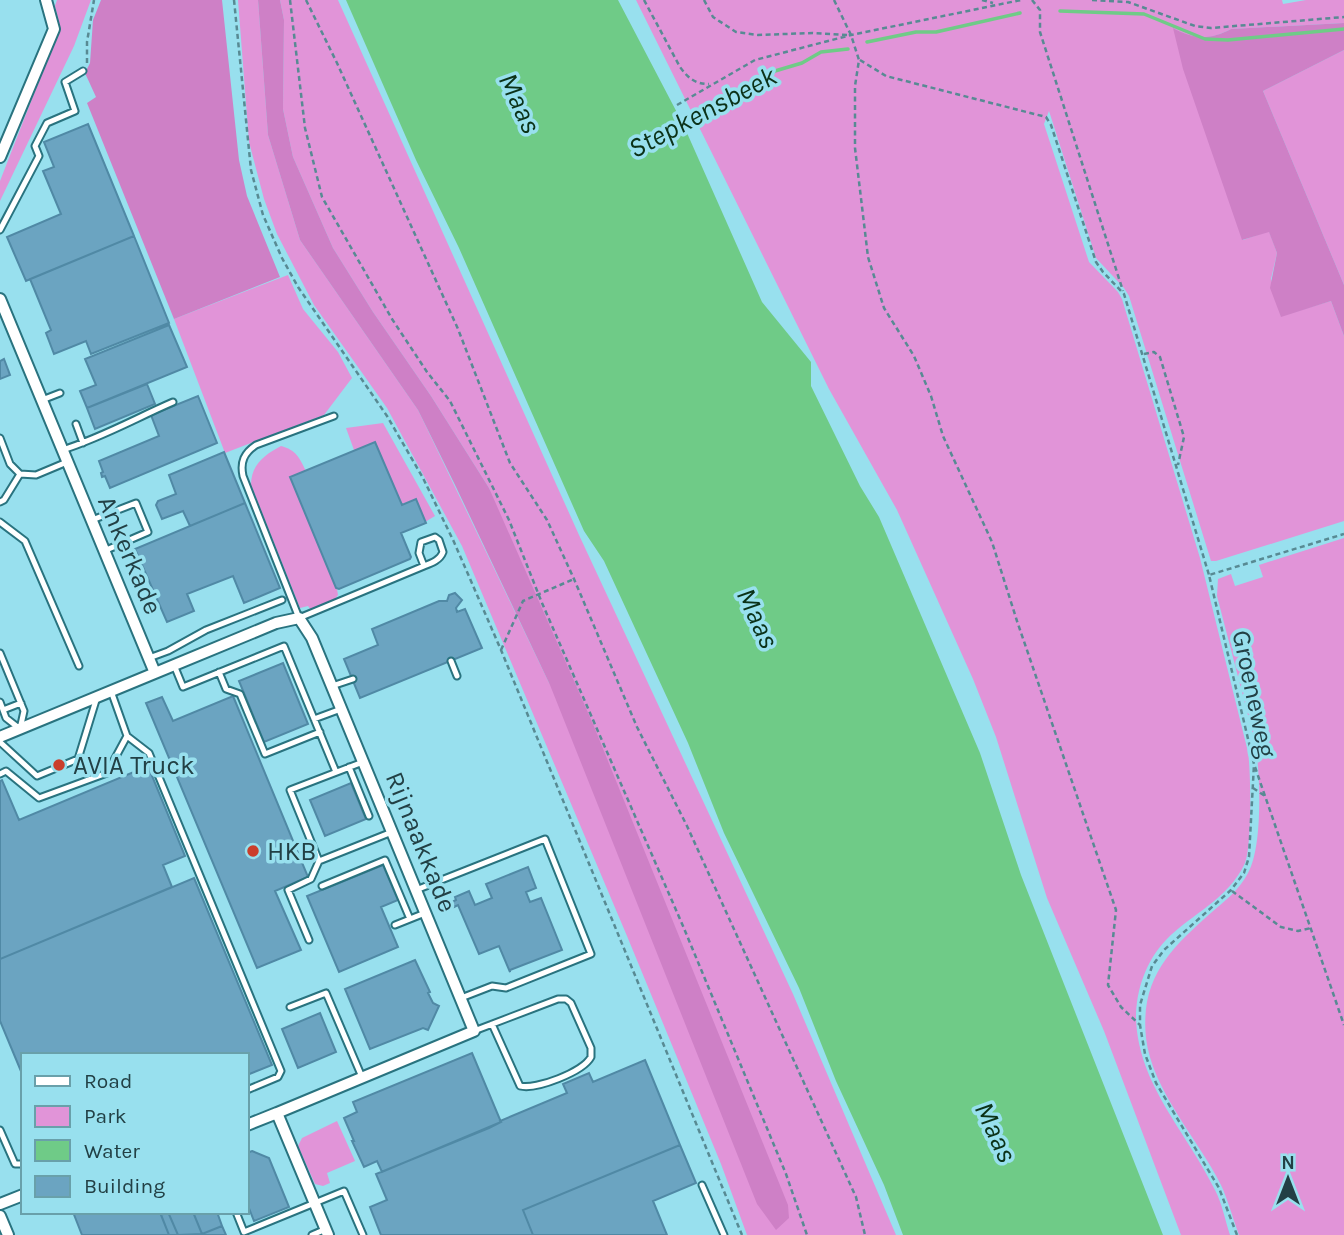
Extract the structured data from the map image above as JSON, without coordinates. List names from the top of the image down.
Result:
{
  "streets": {
    "street": ["Ankerkade", "Rijnaakkade"],
    "path": ["Groeneweg"]
  },
  "water": ["Maas", "Stepkensbeek"],
  "places": ["AVIA Truck", "HKB"],
  "legend": [
    "Road",
    "Park",
    "Water",
    "Building"
  ],
  "north": "top"
}
